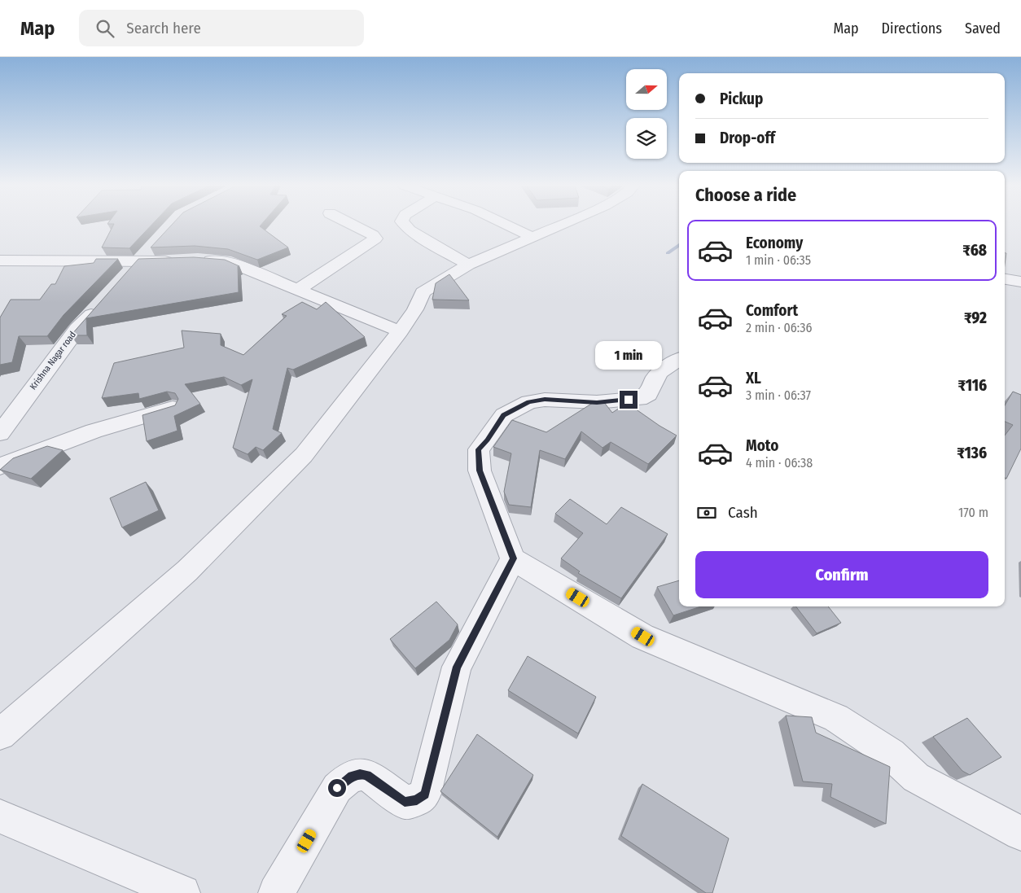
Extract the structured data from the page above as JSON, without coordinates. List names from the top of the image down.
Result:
{
  "streets": {
    "street": ["Krishna Nagar road"]
  },
  "north": "right",
  "page": {
    "header": "Map",
    "search": "Search here",
    "nav": ["Map", "Directions", "Saved"],
    "banner": ["Pickup", "Drop-off"],
    "heading": "Choose a ride",
    "list": [
      {
        "name": "Economy",
        "note": "1 min · 06:35",
        "value": "₹68"
      },
      {
        "name": "Comfort",
        "note": "2 min · 06:36",
        "value": "₹92"
      },
      {
        "name": "XL",
        "note": "3 min · 06:37",
        "value": "₹116"
      },
      {
        "name": "Moto",
        "note": "4 min · 06:38",
        "value": "₹136"
      }
    ],
    "bubble": "1 min",
    "pay": ["Cash", "170 m"],
    "buttons": "Confirm"
  }
}
